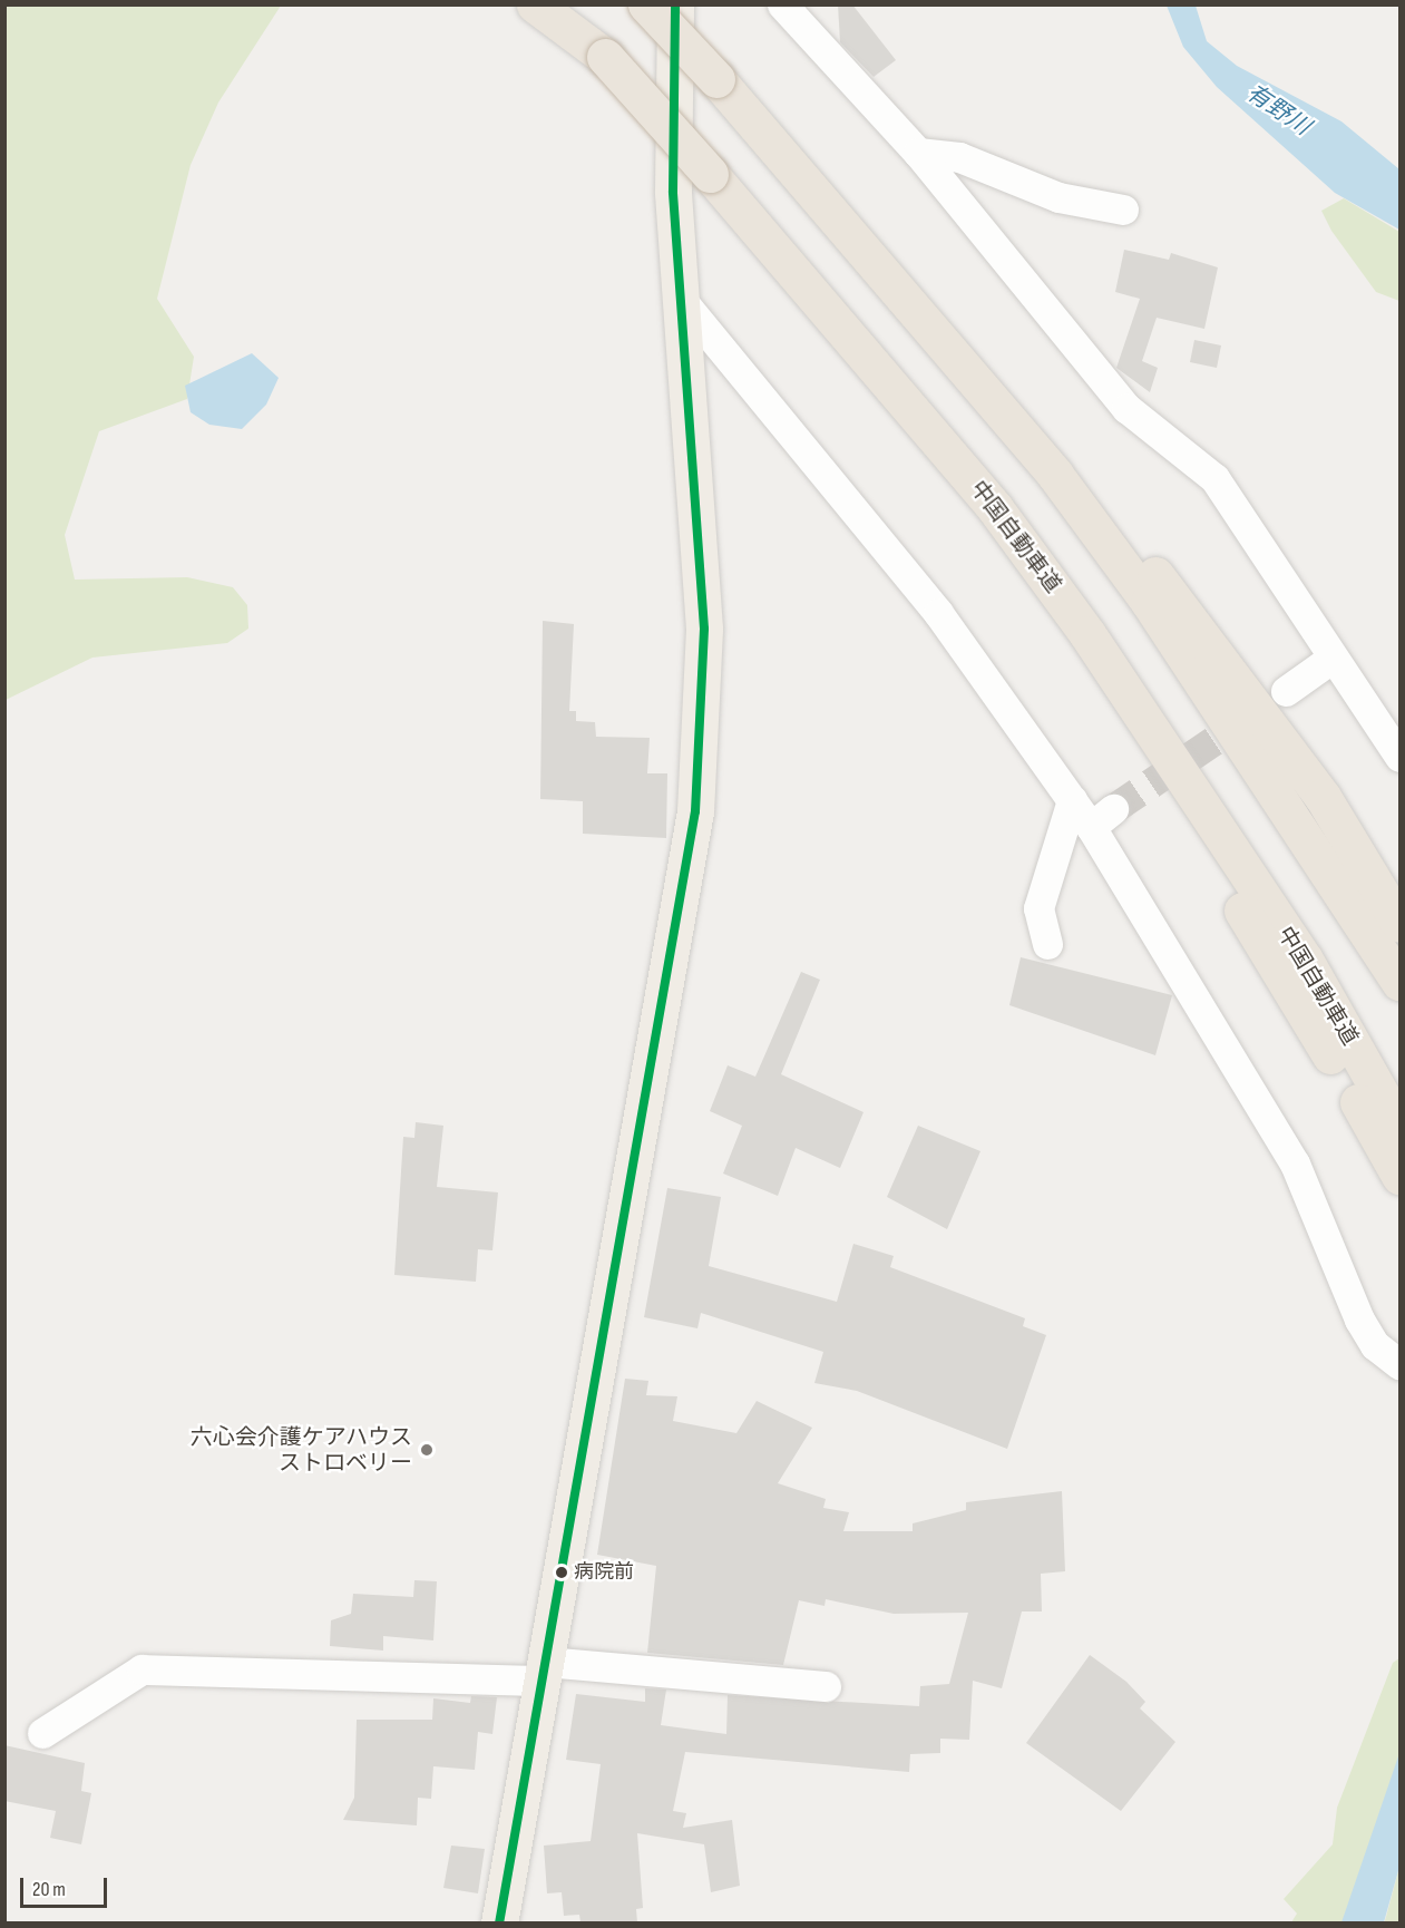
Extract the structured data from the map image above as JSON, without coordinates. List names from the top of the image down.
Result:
{
  "streets": {
    "highway": ["中国自動車道"]
  },
  "water": ["有野川"],
  "places": ["六心会介護ケアハウス ストロベリー", "病院前"],
  "scale_bar": "20 m"
}
